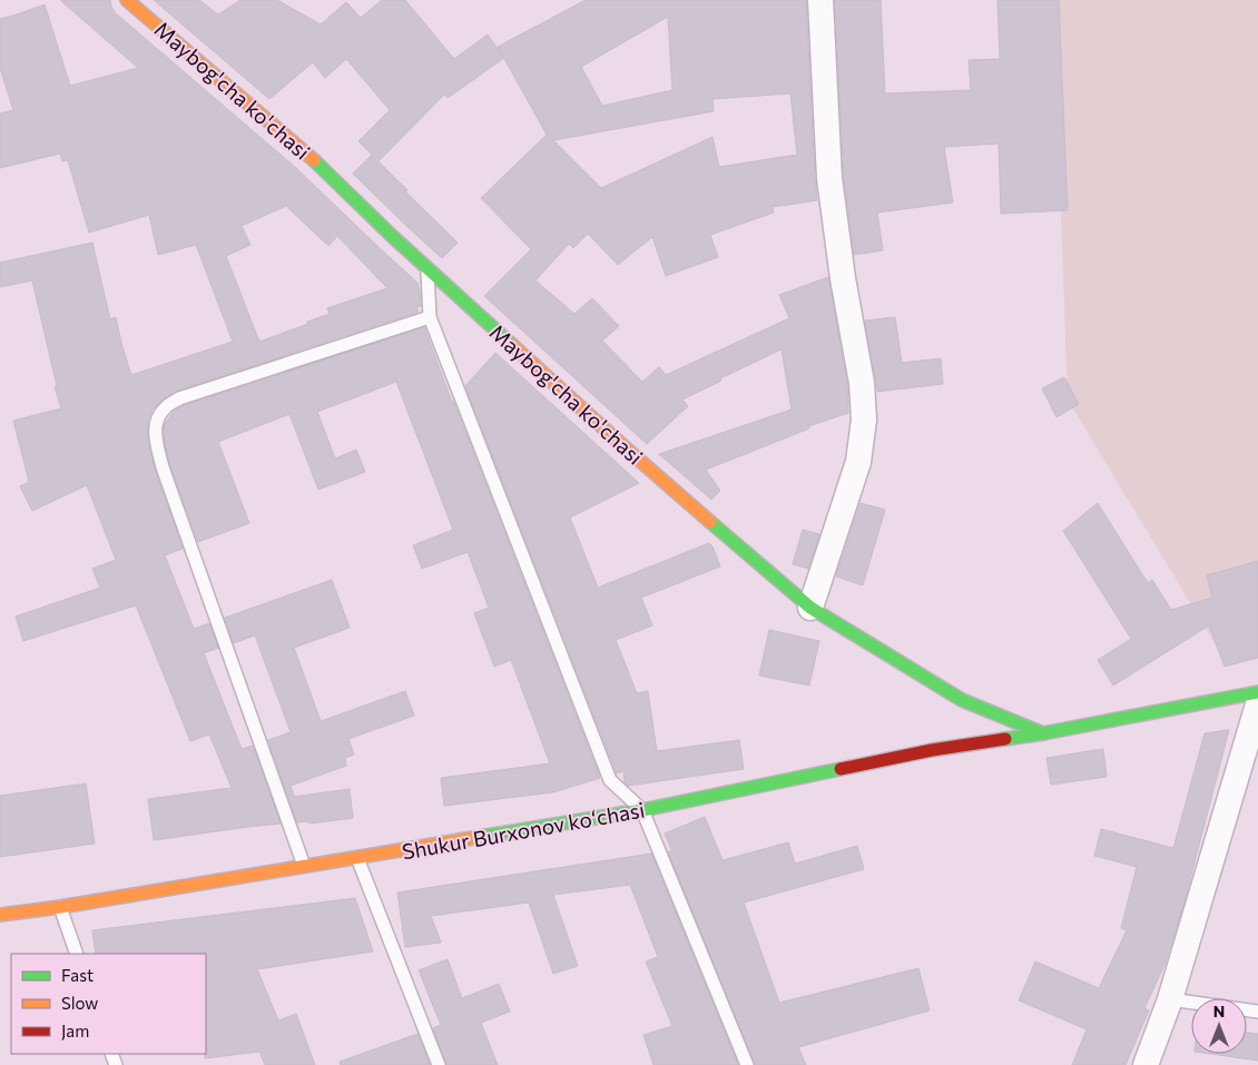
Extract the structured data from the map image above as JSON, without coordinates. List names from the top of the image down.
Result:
{
  "streets": {
    "street": ["Maybog'cha ko'chasi", "Shukur Burxonov koʻchasi"]
  },
  "crossings": [
    ["Maybog'cha ko'chasi", "Shukur Burxonov koʻchasi"]
  ],
  "legend": ["Fast", "Slow", "Jam"],
  "north": "top"
}
